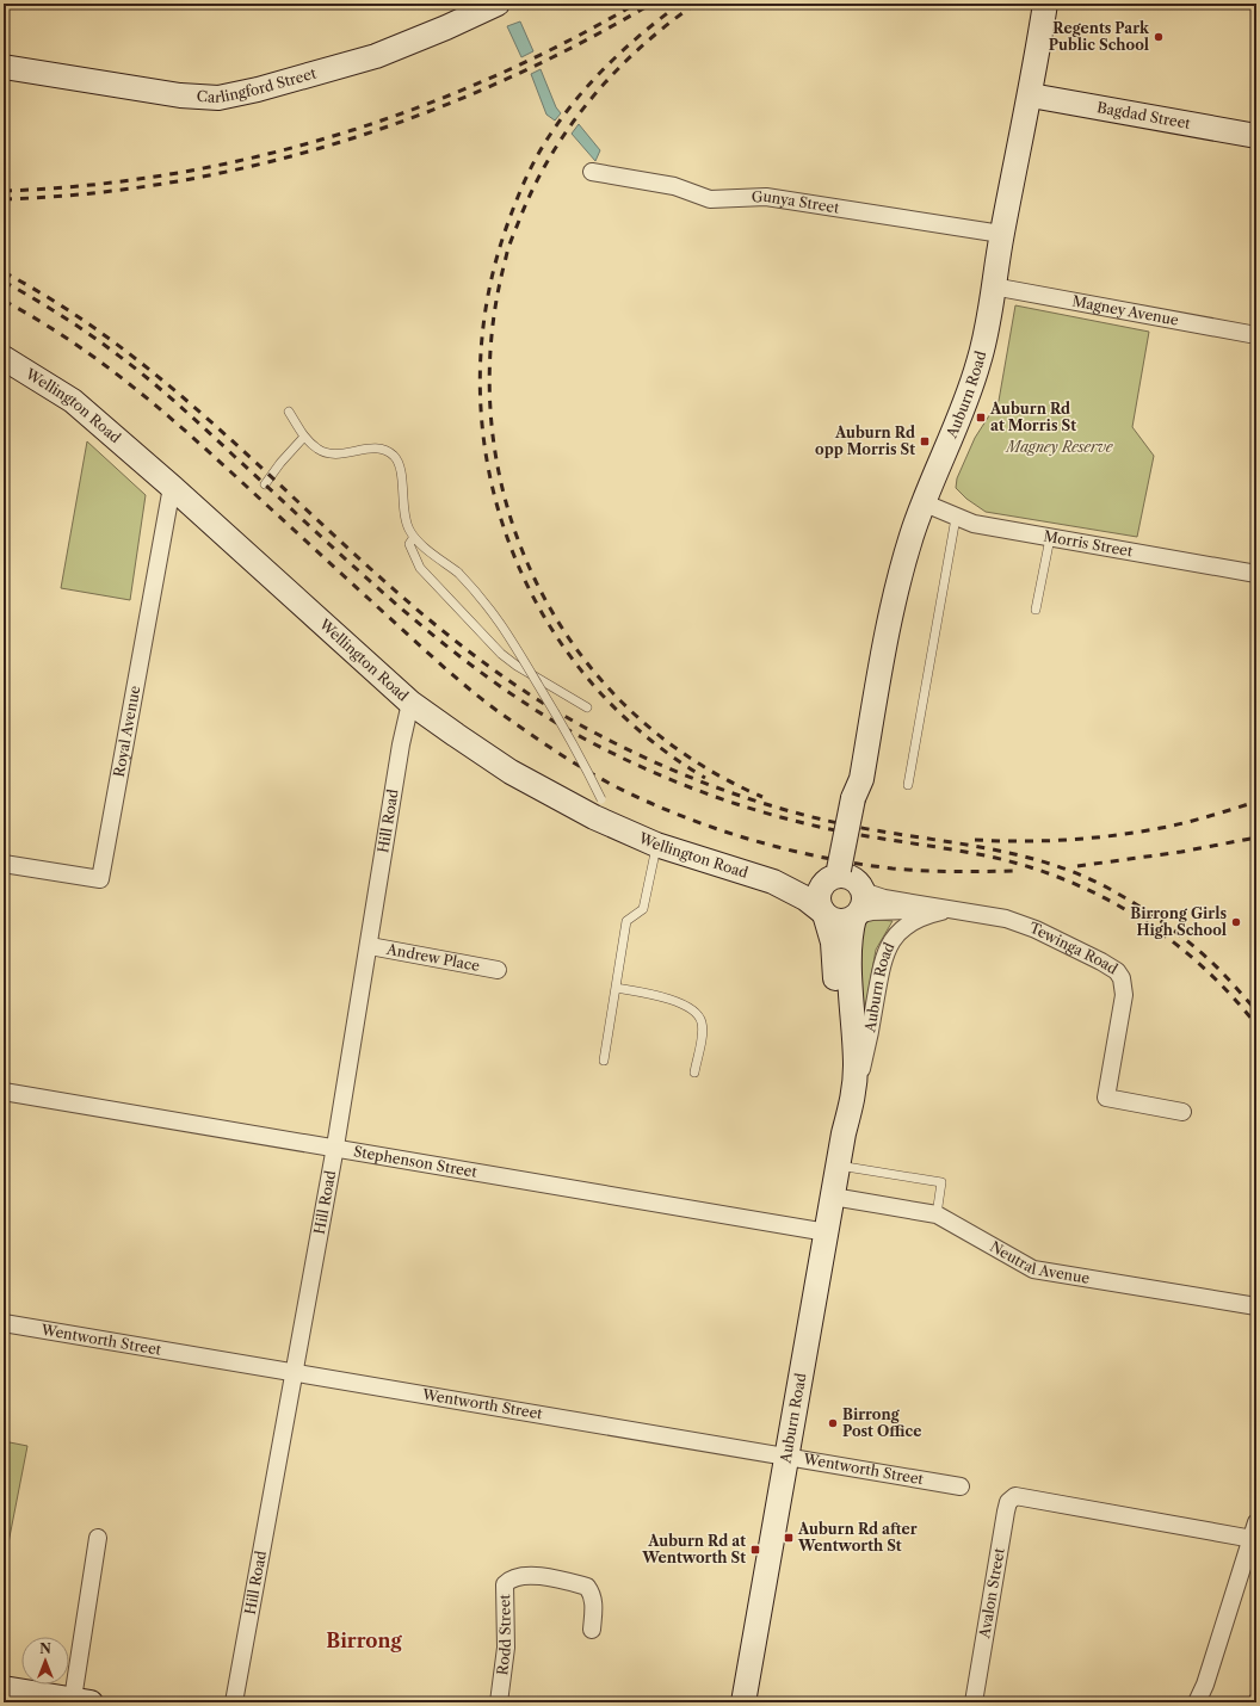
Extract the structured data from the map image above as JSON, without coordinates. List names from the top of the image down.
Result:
{
  "streets": {
    "main road": [
      "Carlingford Street",
      "Bagdad Street",
      "Auburn Road",
      "Wellington Road"
    ],
    "street": [
      "Gunya Street",
      "Magney Avenue",
      "Morris Street",
      "Royal Avenue",
      "Hill Road",
      "Tewinga Road",
      "Andrew Place",
      "Stephenson Street",
      "Neutral Avenue",
      "Wentworth Street",
      "Avalon Street",
      "Rodd Street"
    ]
  },
  "crossings": [
    ["Bagdad Street", "Auburn Road"],
    ["Gunya Street", "Auburn Road"],
    ["Magney Avenue", "Auburn Road"],
    ["Auburn Road", "Wellington Road"],
    ["Auburn Road", "Morris Street"],
    ["Auburn Road", "Tewinga Road"],
    ["Auburn Road", "Stephenson Street"],
    ["Auburn Road", "Neutral Avenue"],
    ["Auburn Road", "Wentworth Street"],
    ["Wellington Road", "Royal Avenue"],
    ["Wellington Road", "Hill Road"],
    ["Wellington Road", "Tewinga Road"],
    ["Hill Road", "Andrew Place"],
    ["Hill Road", "Stephenson Street"],
    ["Hill Road", "Wentworth Street"]
  ],
  "districts": ["Birrong"],
  "parks": ["Magney Reserve"],
  "places": {
    "other": ["Regents Park Public School", "Birrong Girls High School", "Birrong Post Office"],
    "transit": [
      "Auburn Rd at Morris St",
      "Auburn Rd opp Morris St",
      "Auburn Rd after Wentworth St",
      "Auburn Rd at Wentworth St"
    ]
  },
  "north": "top"
}
